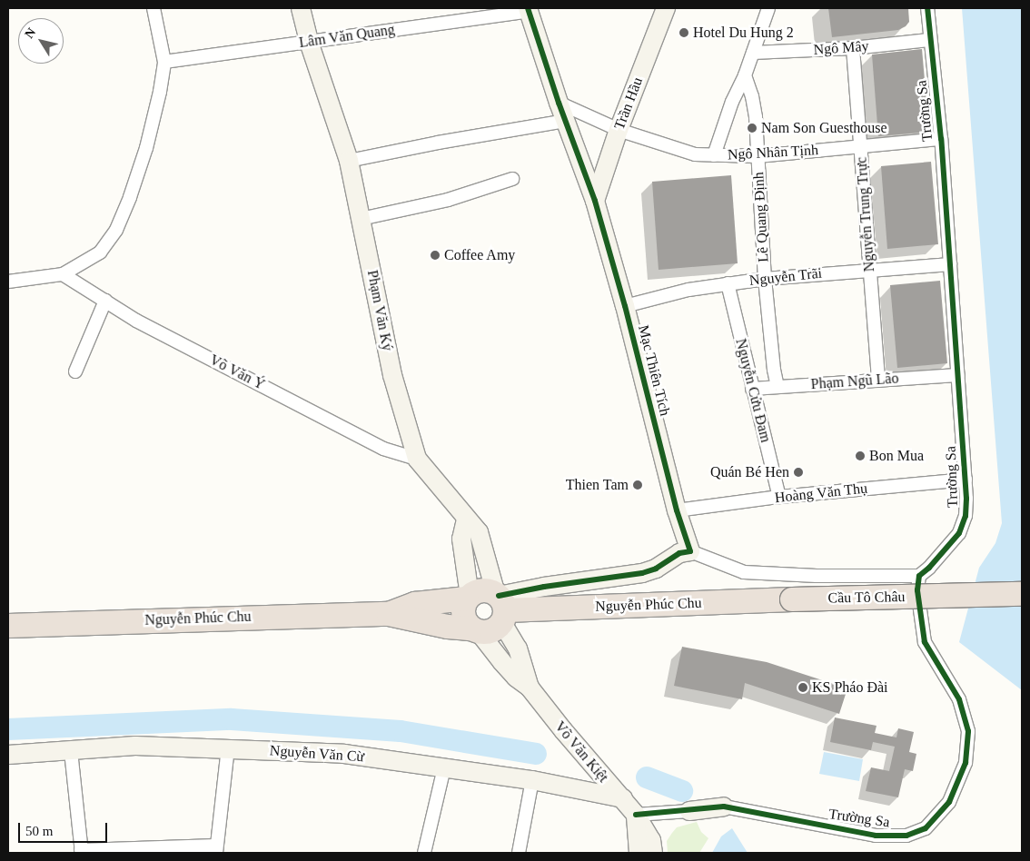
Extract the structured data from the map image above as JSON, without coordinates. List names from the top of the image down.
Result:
{
  "streets": {
    "highway": ["Cầu Tô Châu", "Nguyễn Phúc Chu"],
    "street": [
      "Lâm Văn Quang",
      "Ngô Mây",
      "Trần Hầu",
      "Trường Sa",
      "Ngô Nhân Tịnh",
      "Nguyễn Trung Trực",
      "Lê Quang Định",
      "Nguyễn Trãi",
      "Phạm Văn Ký",
      "Mạc Thiên Tích",
      "Võ Văn Ý",
      "Phạm Ngũ Lão",
      "Nguyễn Cửu Đam",
      "Hoàng Văn Thụ",
      "Võ Văn Kiệt",
      "Nguyễn Văn Cừ"
    ]
  },
  "crossings": [
    ["Lâm Văn Quang", "Phạm Văn Ký"],
    ["Lâm Văn Quang", "Mạc Thiên Tích"],
    ["Ngô Mây", "Trường Sa"],
    ["Ngô Mây", "Nguyễn Trung Trực"],
    ["Trần Hầu", "Ngô Nhân Tịnh"],
    ["Trần Hầu", "Mạc Thiên Tích"],
    ["Trường Sa", "Ngô Nhân Tịnh"],
    ["Trường Sa", "Nguyễn Trãi"],
    ["Trường Sa", "Phạm Ngũ Lão"],
    ["Trường Sa", "Hoàng Văn Thụ"],
    ["Trường Sa", "Võ Văn Kiệt"],
    ["Ngô Nhân Tịnh", "Nguyễn Trung Trực"],
    ["Ngô Nhân Tịnh", "Lê Quang Định"],
    ["Ngô Nhân Tịnh", "Mạc Thiên Tích"],
    ["Nguyễn Trung Trực", "Nguyễn Trãi"],
    ["Nguyễn Trung Trực", "Phạm Ngũ Lão"],
    ["Lê Quang Định", "Nguyễn Trãi"],
    ["Lê Quang Định", "Phạm Ngũ Lão"],
    ["Nguyễn Trãi", "Mạc Thiên Tích"],
    ["Nguyễn Trãi", "Nguyễn Cửu Đam"],
    ["Phạm Văn Ký", "Võ Văn Ý"],
    ["Phạm Văn Ký", "Nguyễn Phúc Chu"],
    ["Phạm Văn Ký", "Võ Văn Kiệt"],
    ["Mạc Thiên Tích", "Hoàng Văn Thụ"],
    ["Phạm Ngũ Lão", "Nguyễn Cửu Đam"],
    ["Nguyễn Cửu Đam", "Hoàng Văn Thụ"],
    ["Cầu Tô Châu", "Nguyễn Phúc Chu"],
    ["Nguyễn Phúc Chu", "Võ Văn Kiệt"],
    ["Võ Văn Kiệt", "Nguyễn Văn Cừ"]
  ],
  "places": [
    "Hotel Du Hung 2",
    "Nam Son Guesthouse",
    "Coffee Amy",
    "Bon Mua",
    "Quán Bé Hen",
    "Thien Tam",
    "KS Pháo Đài"
  ],
  "scale_bar": "50 m",
  "north": "top left"
}
